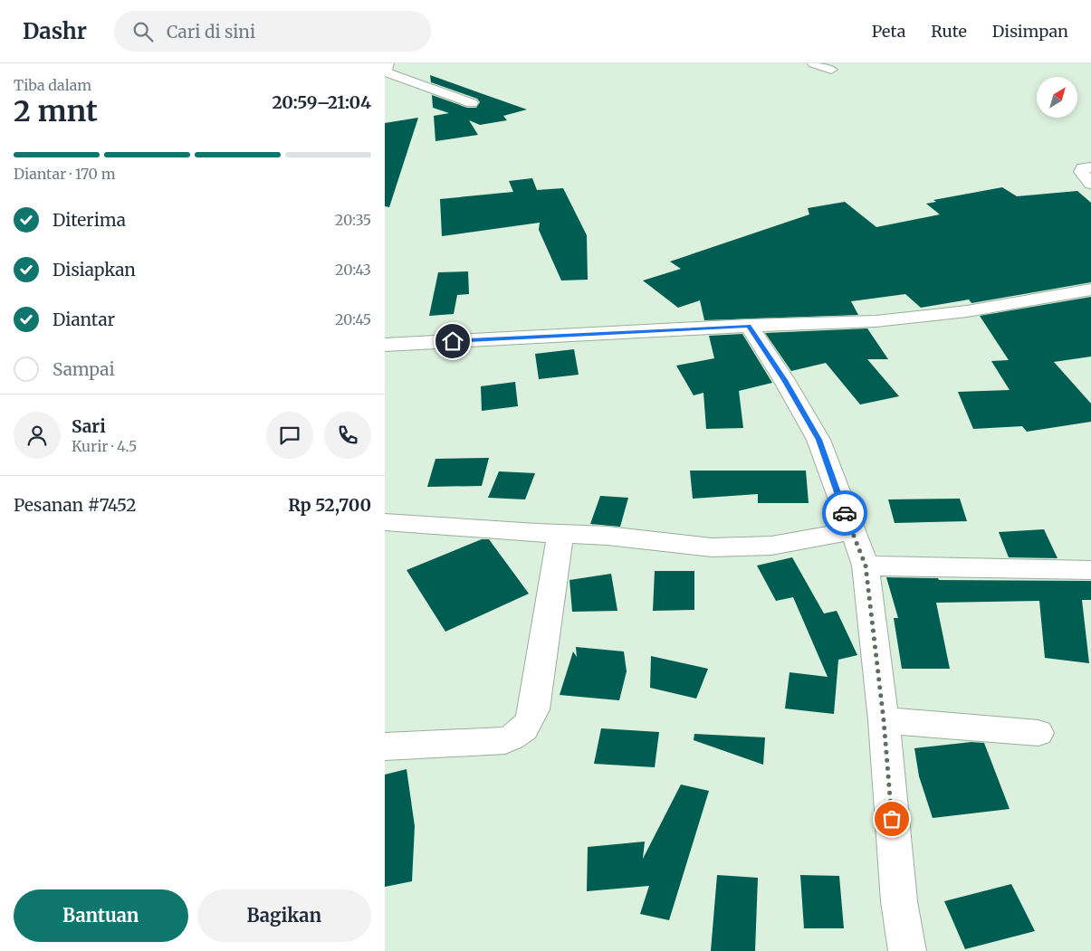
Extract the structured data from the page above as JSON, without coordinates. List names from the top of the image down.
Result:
{
  "north": "top right",
  "page": {
    "header": "Dashr",
    "search": "Cari di sini",
    "nav": ["Peta", "Rute", "Disimpan"],
    "heading": ["2 mnt", "Tiba dalam", "20:59–21:04"],
    "panel": [
      "Sari",
      "Kurir · 4.5",
      "Pesanan #7452",
      "Rp 52,700"
    ],
    "bar": "Diantar · 170 m",
    "list": [
      ["Diterima", "20:35"],
      ["Disiapkan", "20:43"],
      ["Diantar", "20:45"],
      "Sampai"
    ],
    "buttons": ["Bantuan", "Bagikan"]
  }
}
